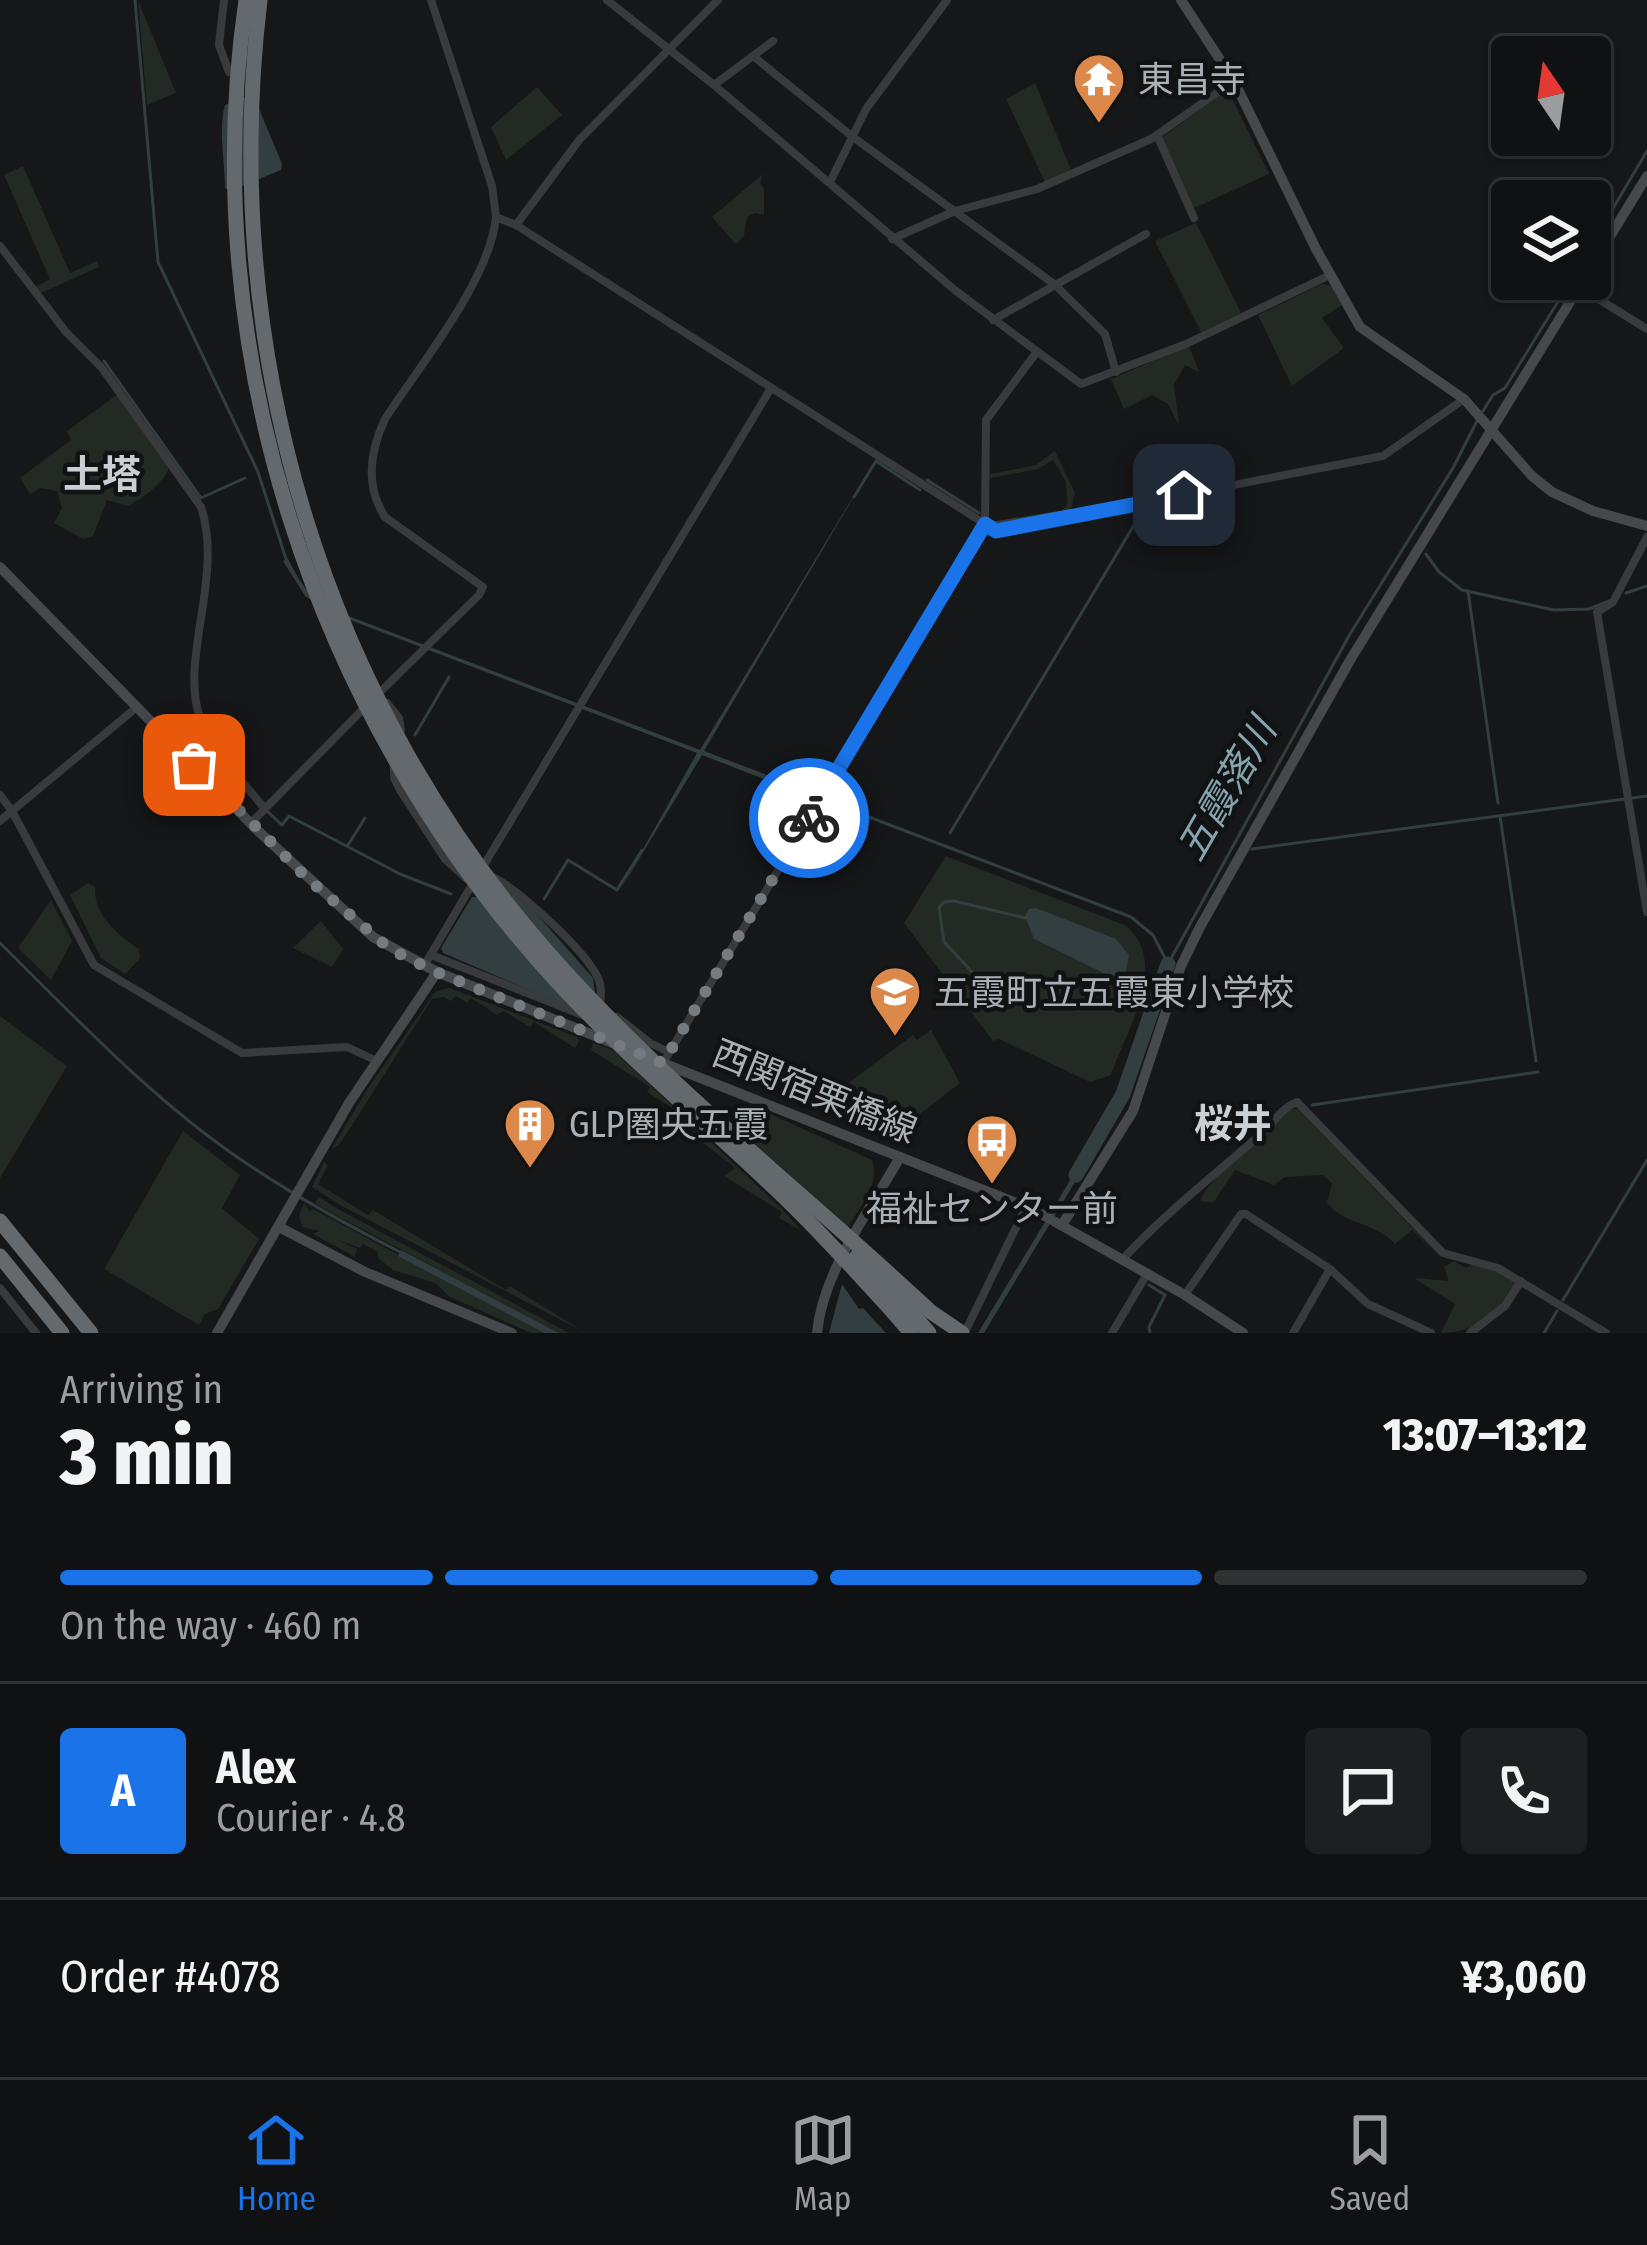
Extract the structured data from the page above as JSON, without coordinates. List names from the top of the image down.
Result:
{
  "streets": {
    "street": ["西関宿栗橋線"]
  },
  "districts": ["土塔", "桜井"],
  "water": ["五霞落川"],
  "places": {
    "temple": ["東昌寺"],
    "school or university": ["五霞町立五霞東小学校"],
    "building": ["GLP圏央五霞"],
    "bus stop": ["福祉センター前"]
  },
  "north": "top",
  "page": {
    "heading": ["3 min", "Arriving in", "13:07–13:12"],
    "panel": [
      "Alex",
      "Courier · 4.8",
      "Order #4078",
      "¥3,060"
    ],
    "bar": "On the way · 460 m",
    "round": "A",
    "tabs": ["Home", "Map", "Saved"]
  }
}
